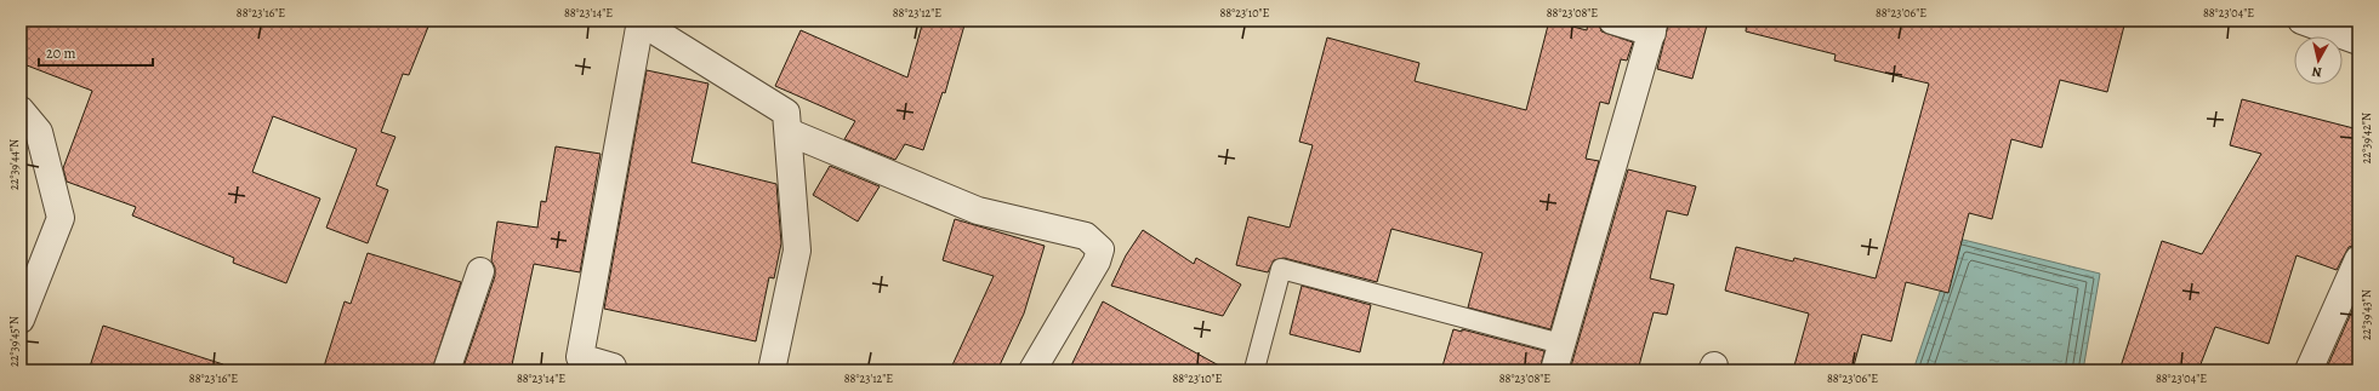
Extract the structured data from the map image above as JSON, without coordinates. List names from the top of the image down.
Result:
{
  "scale_bar": "20 m",
  "north": "bottom",
  "coordinates": [
    "88°23'16\"E",
    "88°23'14\"E",
    "88°23'12\"E",
    "88°23'10\"E",
    "88°23'08\"E",
    "88°23'06\"E",
    "88°23'04\"E",
    "22°39'42\"N",
    "22°39'44\"N",
    "22°39'43\"N",
    "22°39'45\"N"
  ]
}
